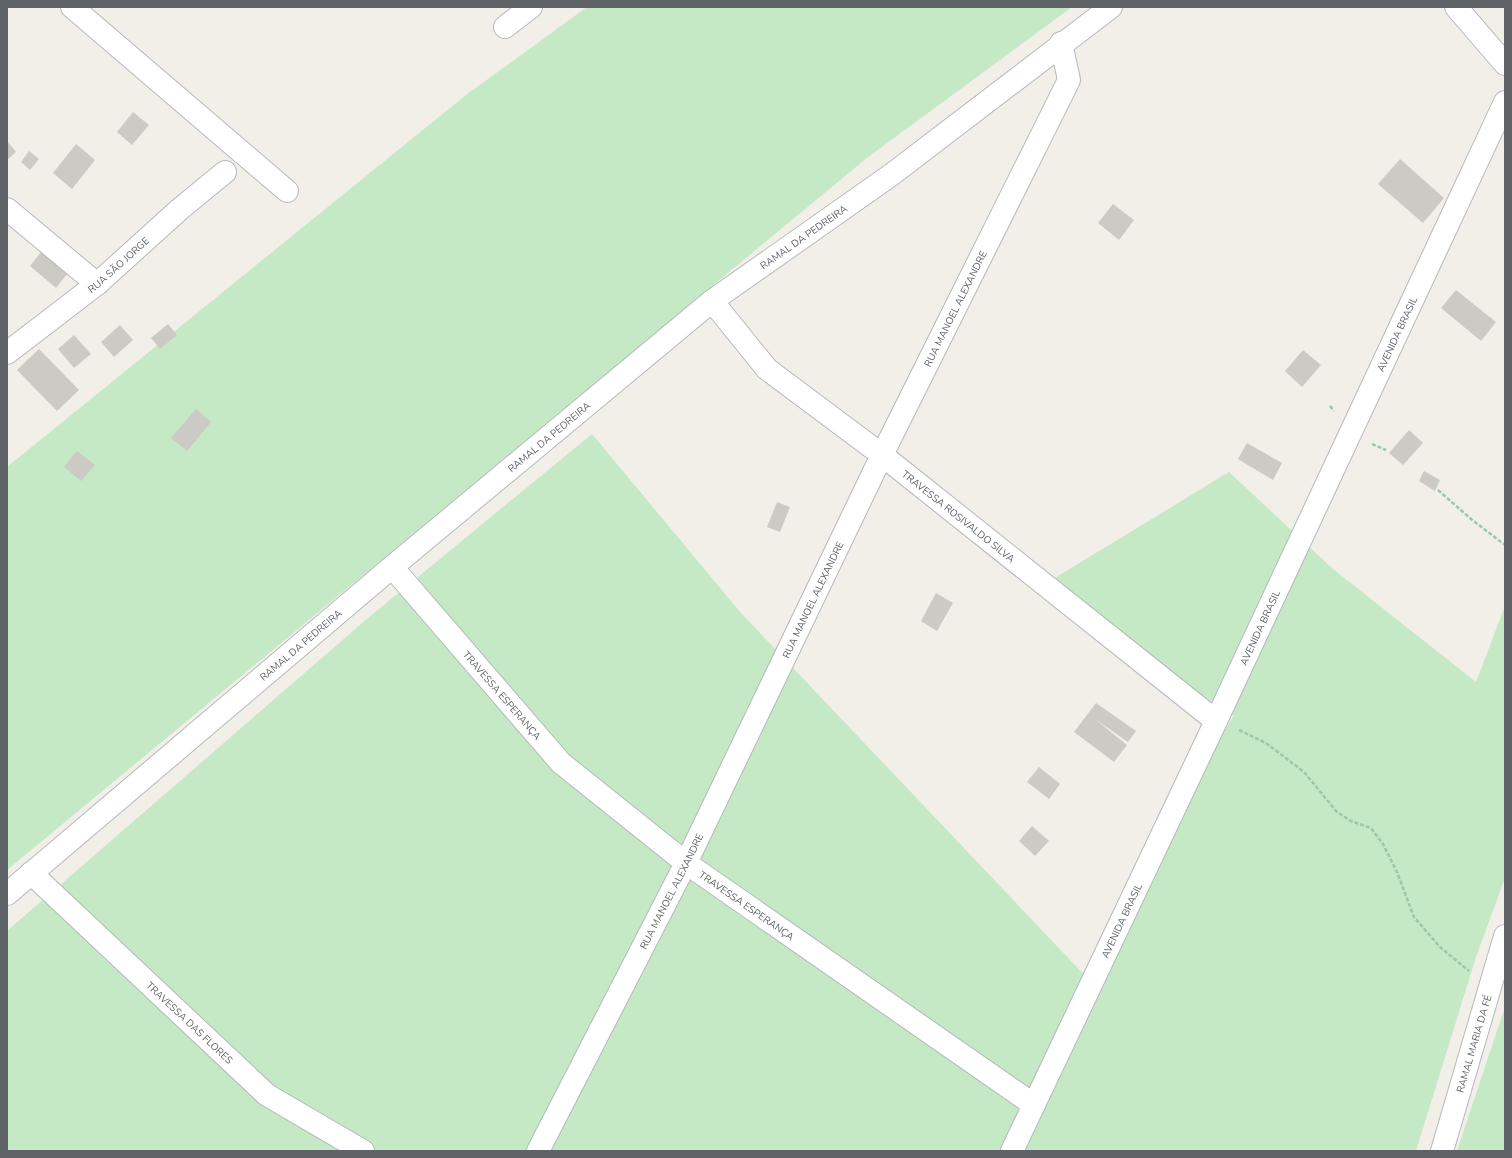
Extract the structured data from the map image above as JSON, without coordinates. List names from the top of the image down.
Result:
{
  "streets": {
    "street": [
      "RAMAL DA PEDREIRA",
      "RUA SÃO JORGE",
      "RUA MANOEL ALEXANDRE",
      "AVENIDA BRASIL",
      "TRAVESSA ROSIVALDO SILVA",
      "TRAVESSA ESPERANÇA",
      "TRAVESSA DAS FLORES",
      "RAMAL MARIA DA FÉ"
    ]
  },
  "crossings": [
    ["RAMAL DA PEDREIRA", "RUA MANOEL ALEXANDRE"],
    ["RAMAL DA PEDREIRA", "TRAVESSA ROSIVALDO SILVA"],
    ["RAMAL DA PEDREIRA", "TRAVESSA ESPERANÇA"],
    ["RAMAL DA PEDREIRA", "TRAVESSA DAS FLORES"],
    ["RUA MANOEL ALEXANDRE", "TRAVESSA ROSIVALDO SILVA"],
    ["RUA MANOEL ALEXANDRE", "TRAVESSA ESPERANÇA"],
    ["AVENIDA BRASIL", "TRAVESSA ROSIVALDO SILVA"],
    ["AVENIDA BRASIL", "TRAVESSA ESPERANÇA"]
  ]
}
